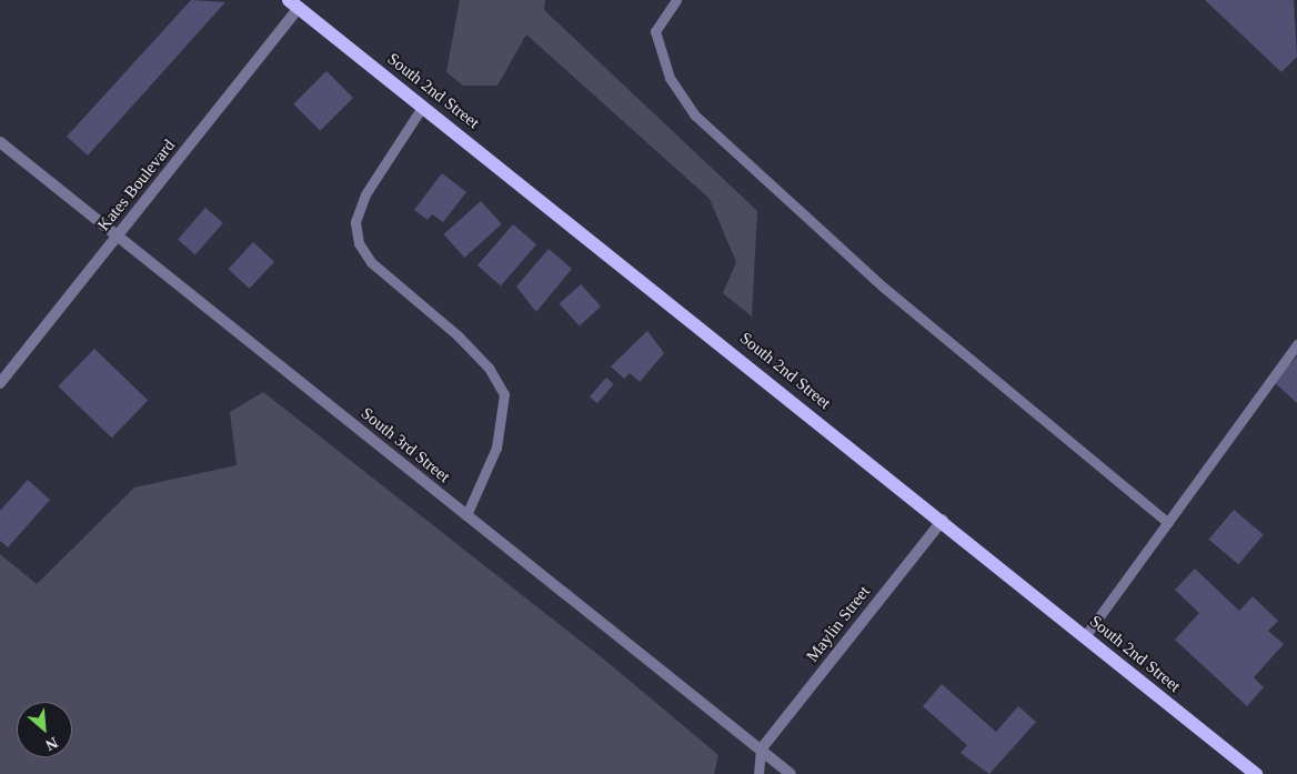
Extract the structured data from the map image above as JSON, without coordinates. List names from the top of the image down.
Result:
{
  "streets": {
    "main road": ["South 2nd Street"],
    "street": ["Kates Boulevard", "South 3rd Street", "Maylin Street"]
  },
  "crossings": [
    ["South 2nd Street", "Kates Boulevard"],
    ["South 2nd Street", "Maylin Street"],
    ["Kates Boulevard", "South 3rd Street"],
    ["South 3rd Street", "Maylin Street"]
  ],
  "north": "bottom right"
}
